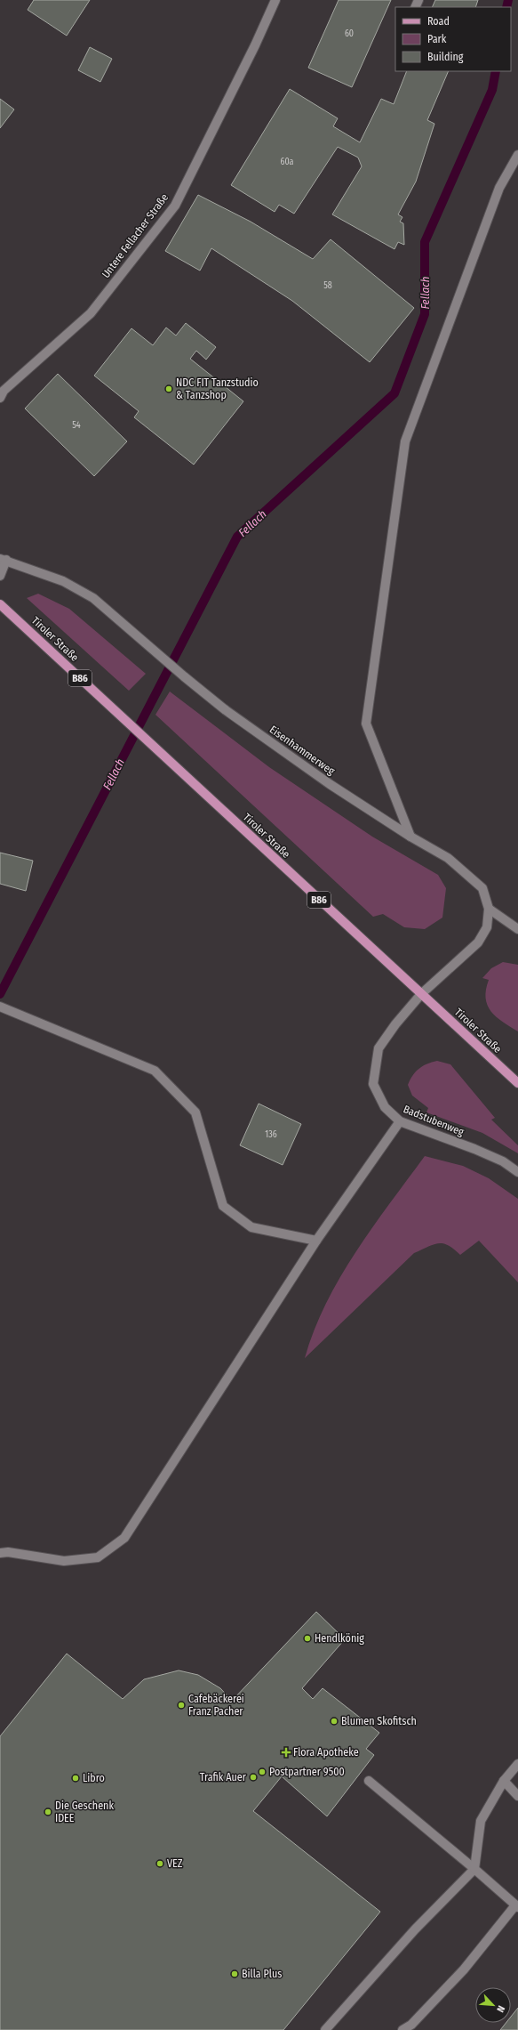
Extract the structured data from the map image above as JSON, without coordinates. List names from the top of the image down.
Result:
{
  "streets": {
    "main road": ["Tiroler Straße", "B86"],
    "street": ["Untere Fellacher Straße", "Eisenhammerweg", "Badstubenweg"]
  },
  "crossings": [
    ["Tiroler Straße", "Eisenhammerweg"],
    ["Tiroler Straße", "Badstubenweg"],
    ["Eisenhammerweg", "Badstubenweg"]
  ],
  "water": ["Fellach"],
  "places": {
    "other": [
      "NDC FIT Tanzstudio & Tanzshop",
      "Hendlkönig",
      "Cafebäckerei Franz Pacher",
      "Blumen Skofitsch",
      "Postpartner 9500",
      "Trafik Auer",
      "Libro",
      "Die Geschenk IDEE",
      "VEZ",
      "Billa Plus"
    ],
    "health": ["Flora Apotheke"]
  },
  "house_numbers": [
    "60",
    "60a",
    "58",
    "54",
    "136"
  ],
  "legend": ["Road", "Park", "Building"],
  "north": "bottom right"
}
